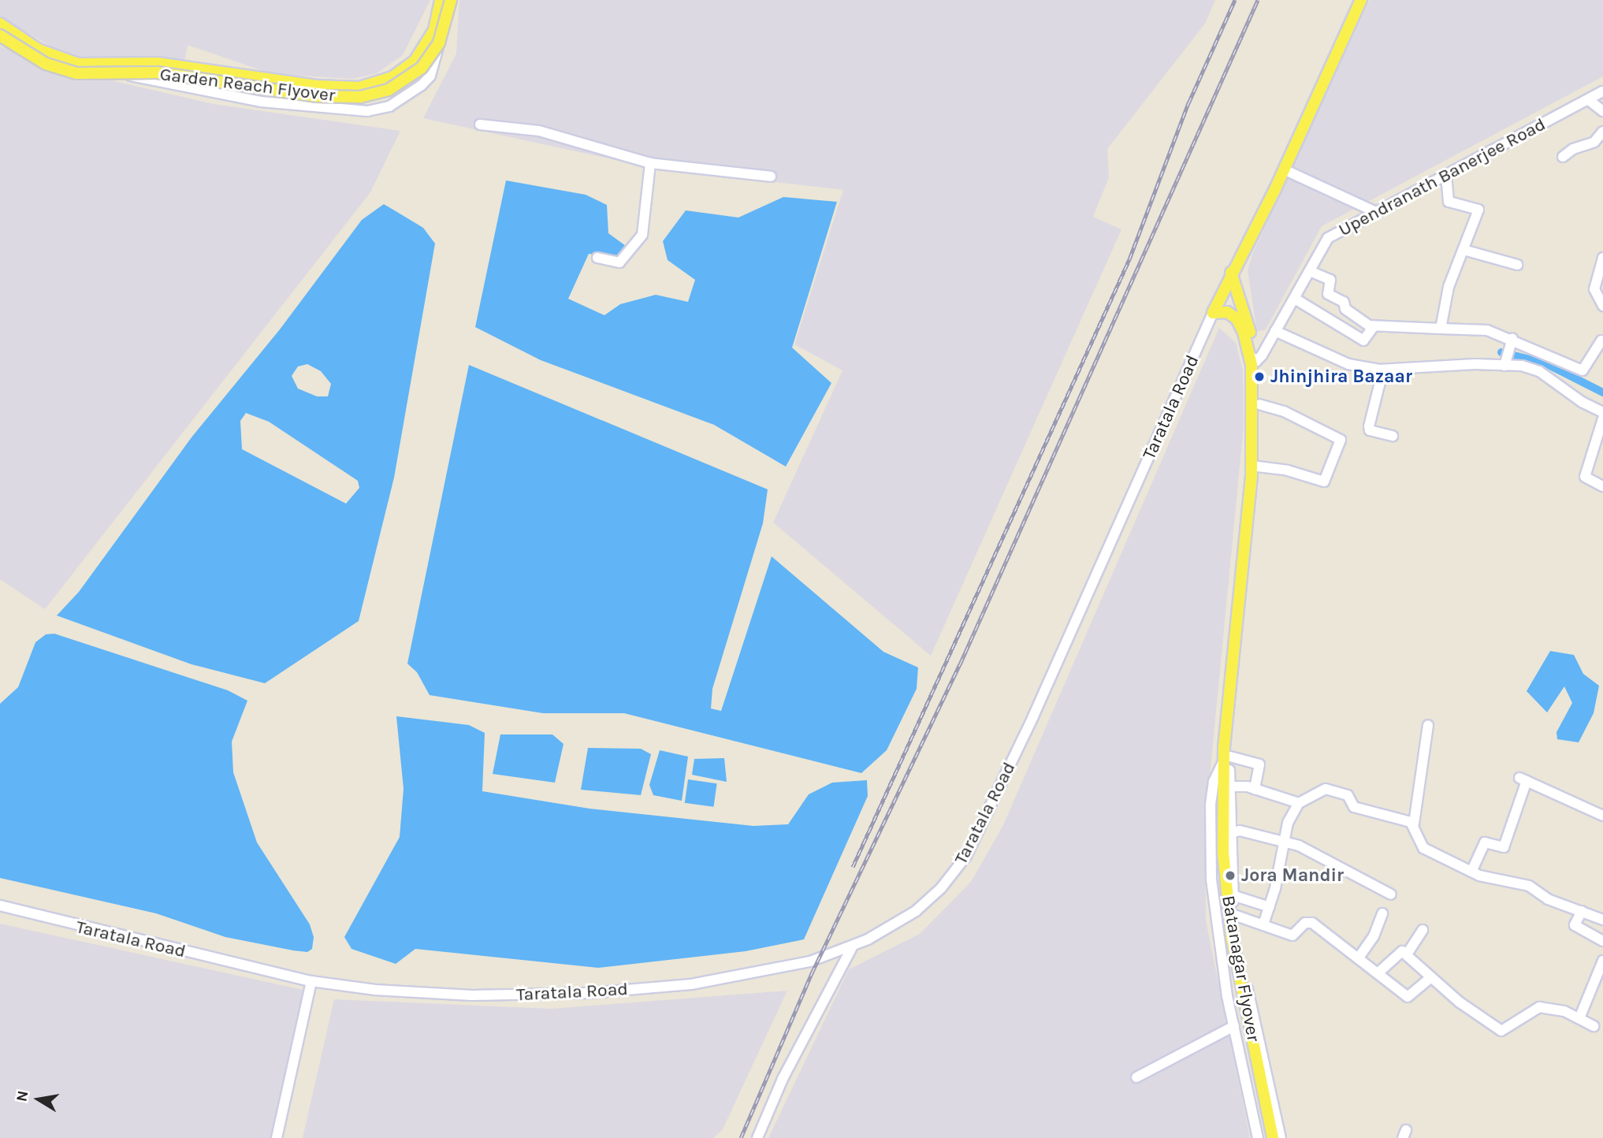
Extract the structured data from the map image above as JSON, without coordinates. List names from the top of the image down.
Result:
{
  "streets": {
    "main road": ["Garden Reach Flyover", "Taratala Road", "Batanagar Flyover"],
    "street": ["Upendranath Banerjee Road"]
  },
  "places": ["Jhinjhira Bazaar", "Jora Mandir"],
  "north": "left"
}
